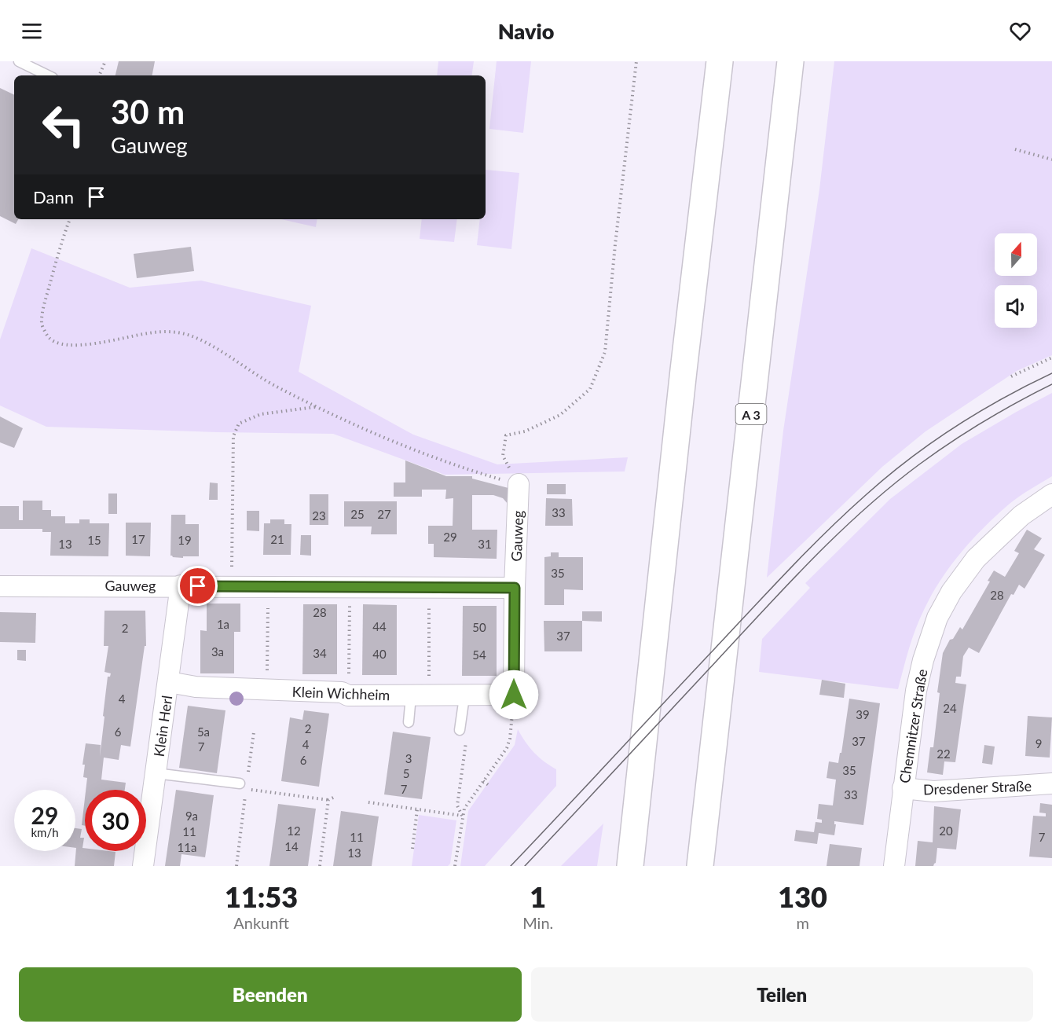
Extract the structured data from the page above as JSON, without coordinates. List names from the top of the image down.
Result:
{
  "streets": {
    "highway": ["A 3"],
    "street": [
      "Gauweg",
      "Klein Wichheim",
      "Klein Herl",
      "Chemnitzer Straße",
      "Dresdener Straße"
    ]
  },
  "crossings": [
    ["Gauweg", "Klein Wichheim"],
    ["Gauweg", "Klein Herl"],
    ["Klein Wichheim", "Klein Herl"],
    ["Chemnitzer Straße", "Dresdener Straße"]
  ],
  "house_numbers": [
    "33",
    "25",
    "27",
    "23",
    "29",
    "17",
    "21",
    "15",
    "19",
    "13",
    "31",
    "35",
    "28",
    "28",
    "1a",
    "44",
    "50",
    "2",
    "37",
    "3a",
    "34",
    "40",
    "54",
    "4",
    "24",
    "39",
    "2",
    "6",
    "5a",
    "37",
    "9",
    "4",
    "7",
    "22",
    "3",
    "6",
    "35",
    "5",
    "7",
    "33",
    "9a",
    "12",
    "20",
    "11",
    "11",
    "7",
    "14",
    "11a",
    "13"
  ],
  "north": "top",
  "page": {
    "header": "Navio",
    "turn": ["30 m", "Gauweg"],
    "then": "Dann",
    "speed": "29 km/h",
    "limit": "30",
    "eta": [
      "11:53",
      "Ankunft",
      "1",
      "Min.",
      "130",
      "m"
    ],
    "buttons": ["Beenden", "Teilen"]
  }
}
